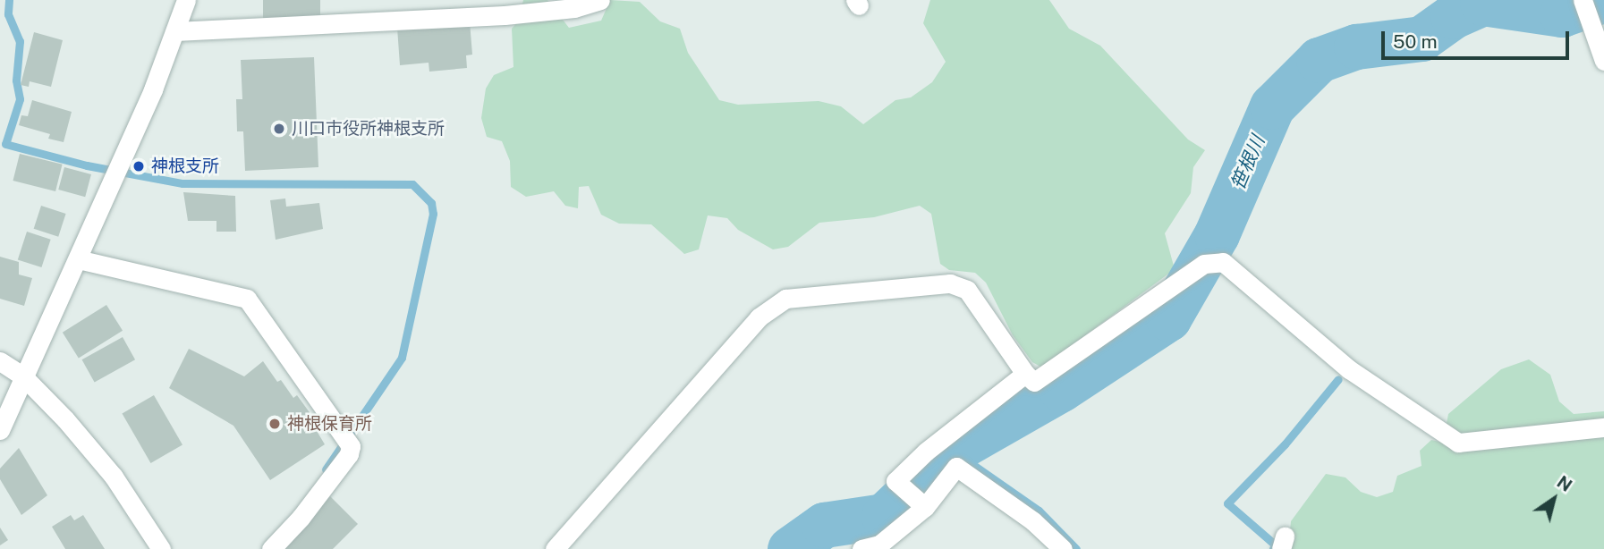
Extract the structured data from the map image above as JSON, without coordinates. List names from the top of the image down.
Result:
{
  "water": ["笹根川"],
  "places": ["川口市役所神根支所", "神根支所", "神根保育所"],
  "scale_bar": "50 m",
  "north": "top right"
}
